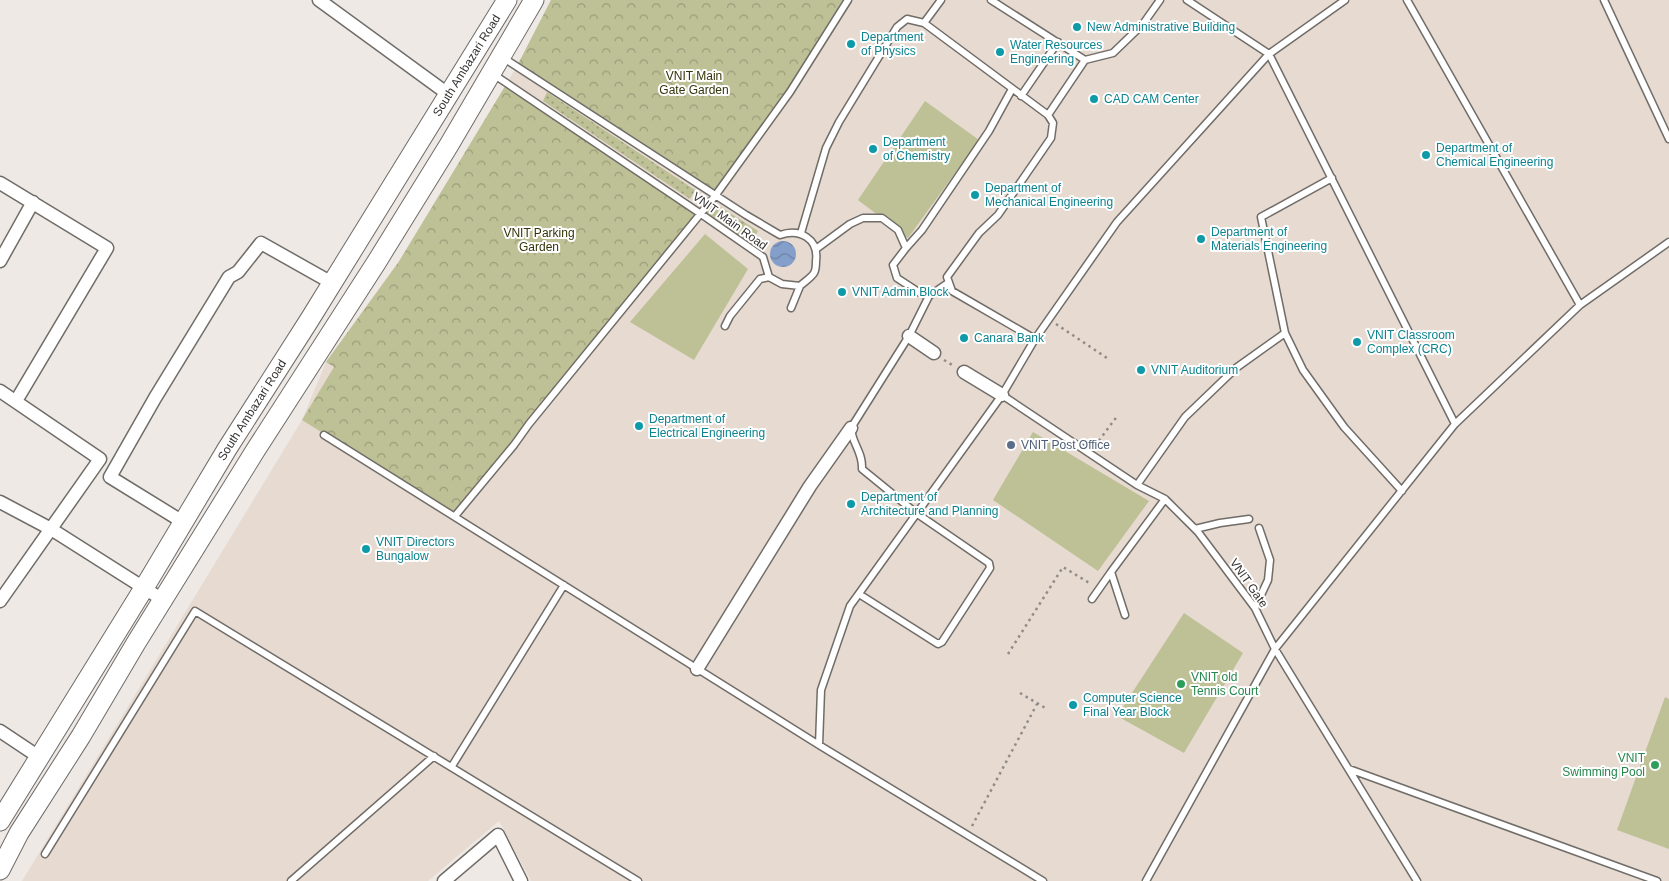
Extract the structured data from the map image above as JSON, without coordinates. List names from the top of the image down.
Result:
{
  "streets": {
    "main road": ["South Ambazari Road"],
    "lane": ["VNIT Main Road", "VNIT Gate"]
  },
  "parks": ["VNIT Main Gate Garden", "VNIT Parking Garden"],
  "places": [
    "New Administrative Building",
    "Department of Physics",
    "Water Resources Engineering",
    "CAD CAM Center",
    "Department of Chemistry",
    "Department of Chemical Engineering",
    "Department of Mechanical Engineering",
    "Department of Materials Engineering",
    "VNIT Admin Block",
    "Canara Bank",
    "VNIT Classroom Complex (CRC)",
    "VNIT Auditorium",
    "Department of Electrical Engineering",
    "VNIT Post Office",
    "Department of Architecture and Planning",
    "VNIT Directors Bungalow",
    "VNIT old Tennis Court",
    "Computer Science Final Year Block",
    "VNIT Swimming Pool"
  ]
}
